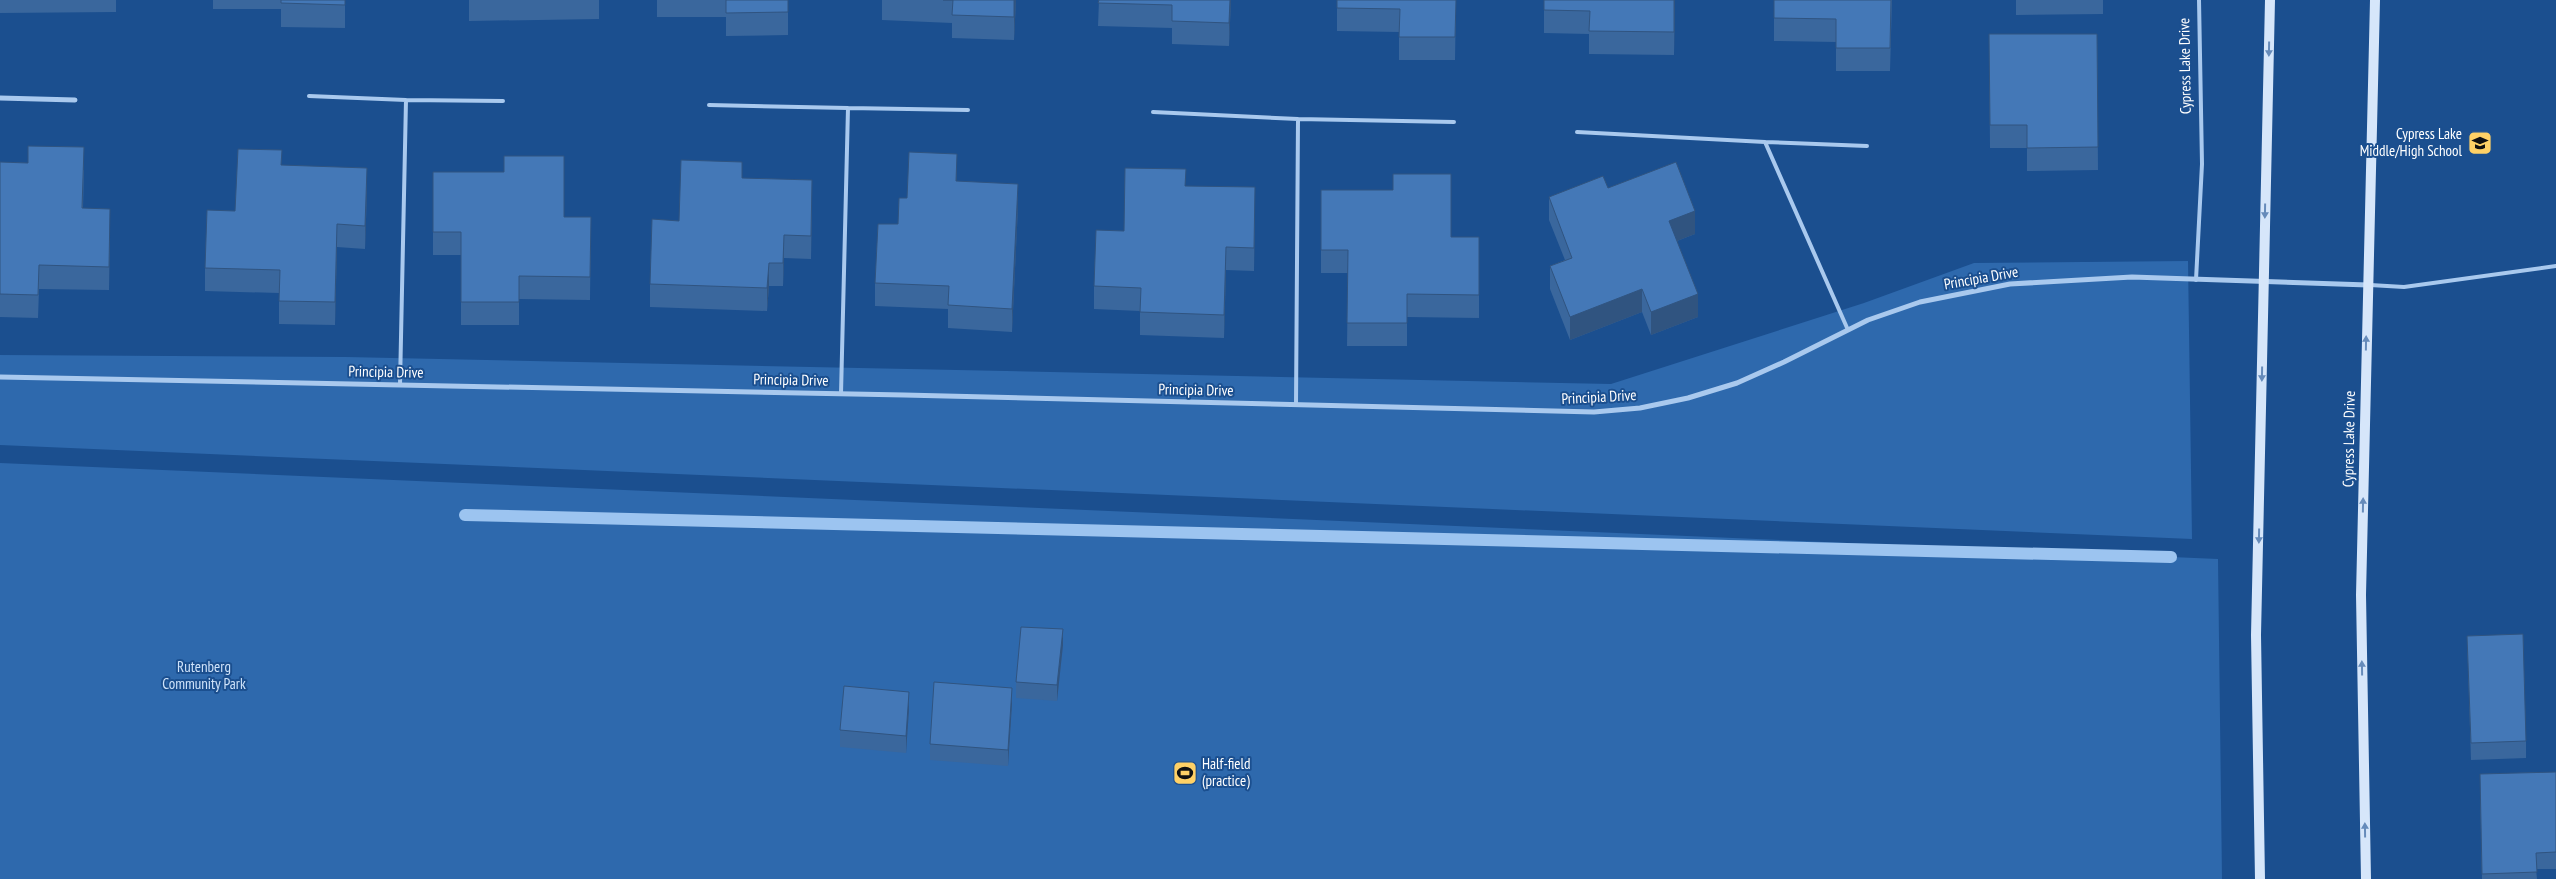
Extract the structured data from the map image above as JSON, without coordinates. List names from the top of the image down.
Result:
{
  "streets": {
    "main road": ["Cypress Lake Drive"],
    "street": ["Principia Drive"]
  },
  "crossings": [
    ["Cypress Lake Drive", "Principia Drive"]
  ],
  "one_way": ["Cypress Lake Drive"],
  "parks": ["Rutenberg Community Park"],
  "places": {
    "school or university": ["Cypress Lake Middle/High School"],
    "sports": ["Half-field (practice)"]
  }
}
